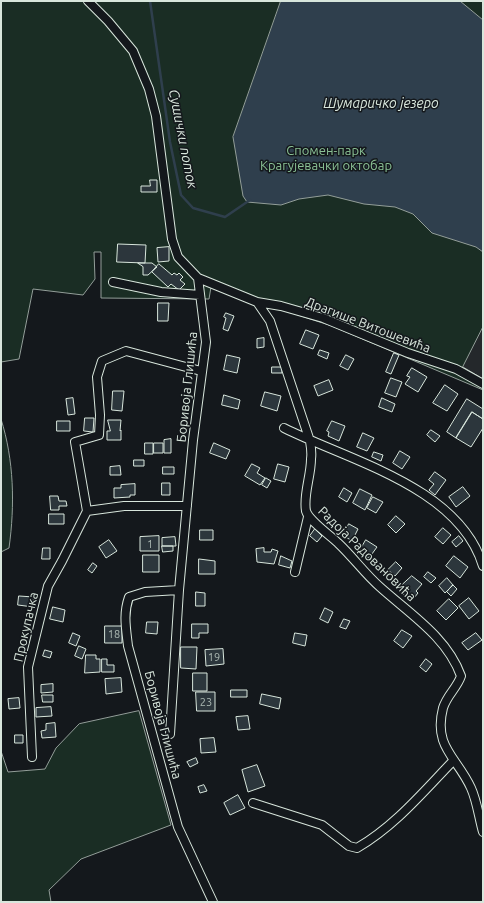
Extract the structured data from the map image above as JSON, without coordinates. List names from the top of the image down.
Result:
{
  "streets": {
    "street": [
      "Драгише Витошевића",
      "Боривоја Глишића",
      "Радоја Радовановића",
      "Прокупачка"
    ]
  },
  "crossings": [
    ["Драгише Витошевића", "Боривоја Глишића"],
    ["Драгише Витошевића", "Радоја Радовановића"]
  ],
  "water": ["Шумаричко језеро", "Сушички поток"],
  "parks": ["Спомен-парк Крагујевачки октобар"],
  "house_numbers": [
    "1",
    "18",
    "19",
    "23"
  ]
}
